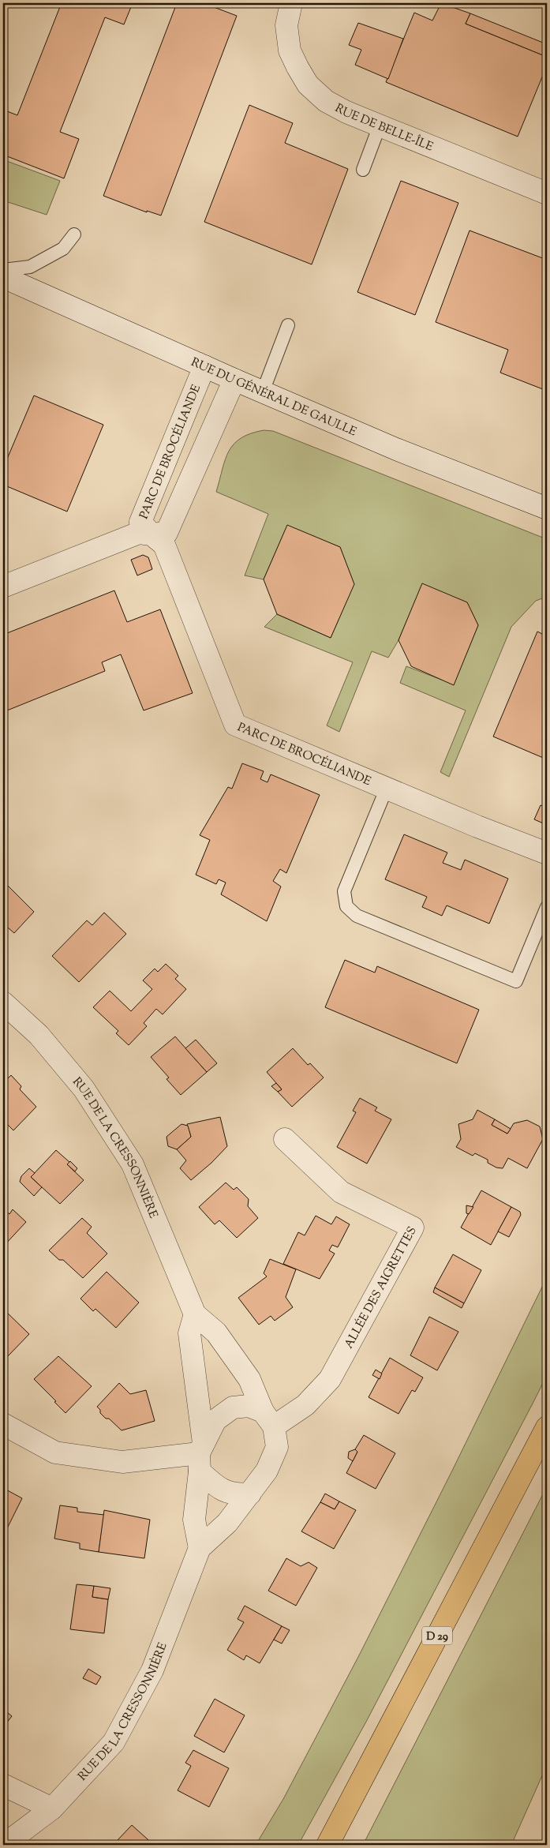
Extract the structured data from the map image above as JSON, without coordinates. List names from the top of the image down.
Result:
{
  "streets": {
    "main road": ["D 29"],
    "street": [
      "RUE DE BELLE-ÎLE",
      "RUE DU GÉNÉRAL DE GAULLE",
      "PARC DE BROCÉLIANDE",
      "RUE DE LA CRESSONNIÈRE",
      "ALLÉE DES AIGRETTES"
    ]
  },
  "crossings": [
    ["RUE DU GÉNÉRAL DE GAULLE", "PARC DE BROCÉLIANDE"],
    ["RUE DE LA CRESSONNIÈRE", "ALLÉE DES AIGRETTES"]
  ]
}
